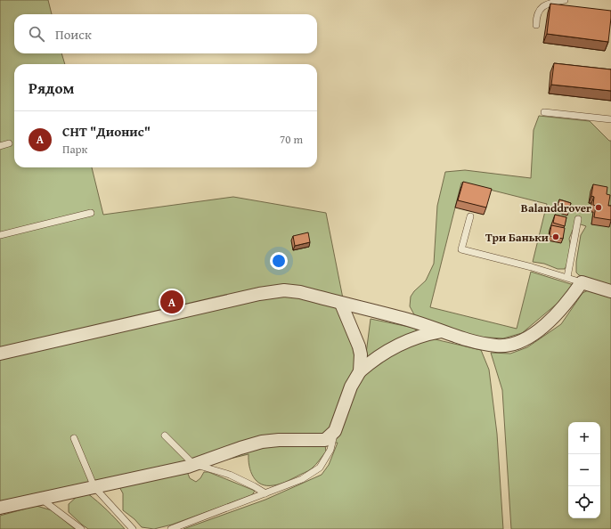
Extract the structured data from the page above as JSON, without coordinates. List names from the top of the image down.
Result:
{
  "places": ["Balanddrover", "Три Баньки"],
  "page": {
    "search": "Поиск",
    "heading": "Рядом",
    "list": [
      {
        "mark": "A",
        "name": "СНТ \"Дионис\"",
        "note": "Парк",
        "value": "70 m"
      }
    ],
    "pins": "A",
    "map_buttons": ["+", "−"]
  }
}
